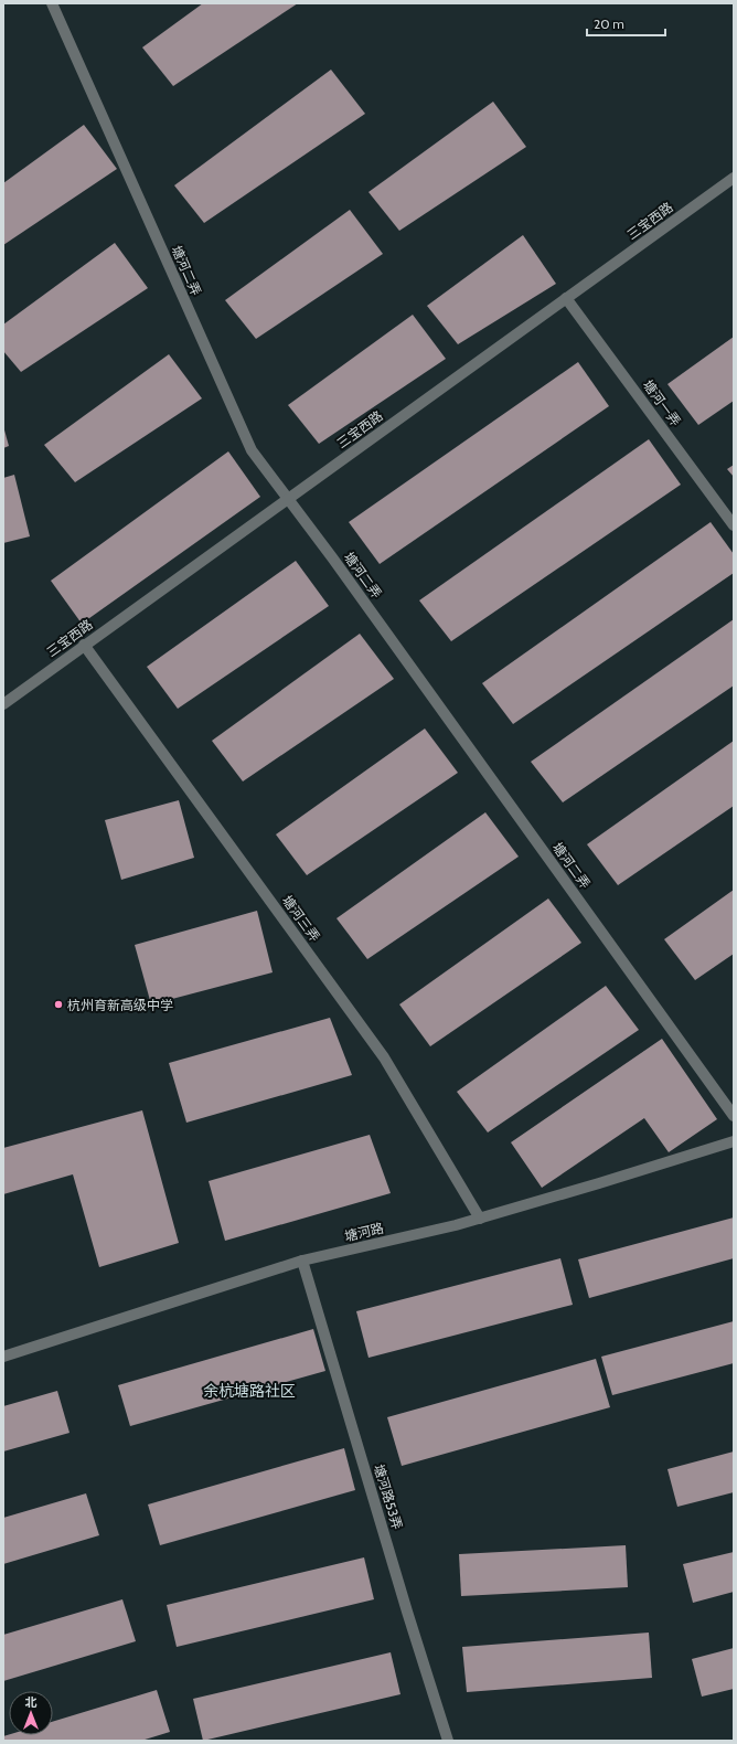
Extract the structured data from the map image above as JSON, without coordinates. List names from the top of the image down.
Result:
{
  "streets": {
    "street": [
      "三宝西路",
      "塘河二弄",
      "塘河一弄",
      "塘河三弄",
      "塘河路",
      "塘河路53弄"
    ]
  },
  "crossings": [
    ["三宝西路", "塘河二弄"],
    ["三宝西路", "塘河一弄"],
    ["三宝西路", "塘河三弄"],
    ["塘河三弄", "塘河路"],
    ["塘河路", "塘河路53弄"]
  ],
  "districts": ["余杭塘路社区"],
  "places": ["杭州育新高级中学"],
  "scale_bar": "20 m",
  "north": "top"
}
